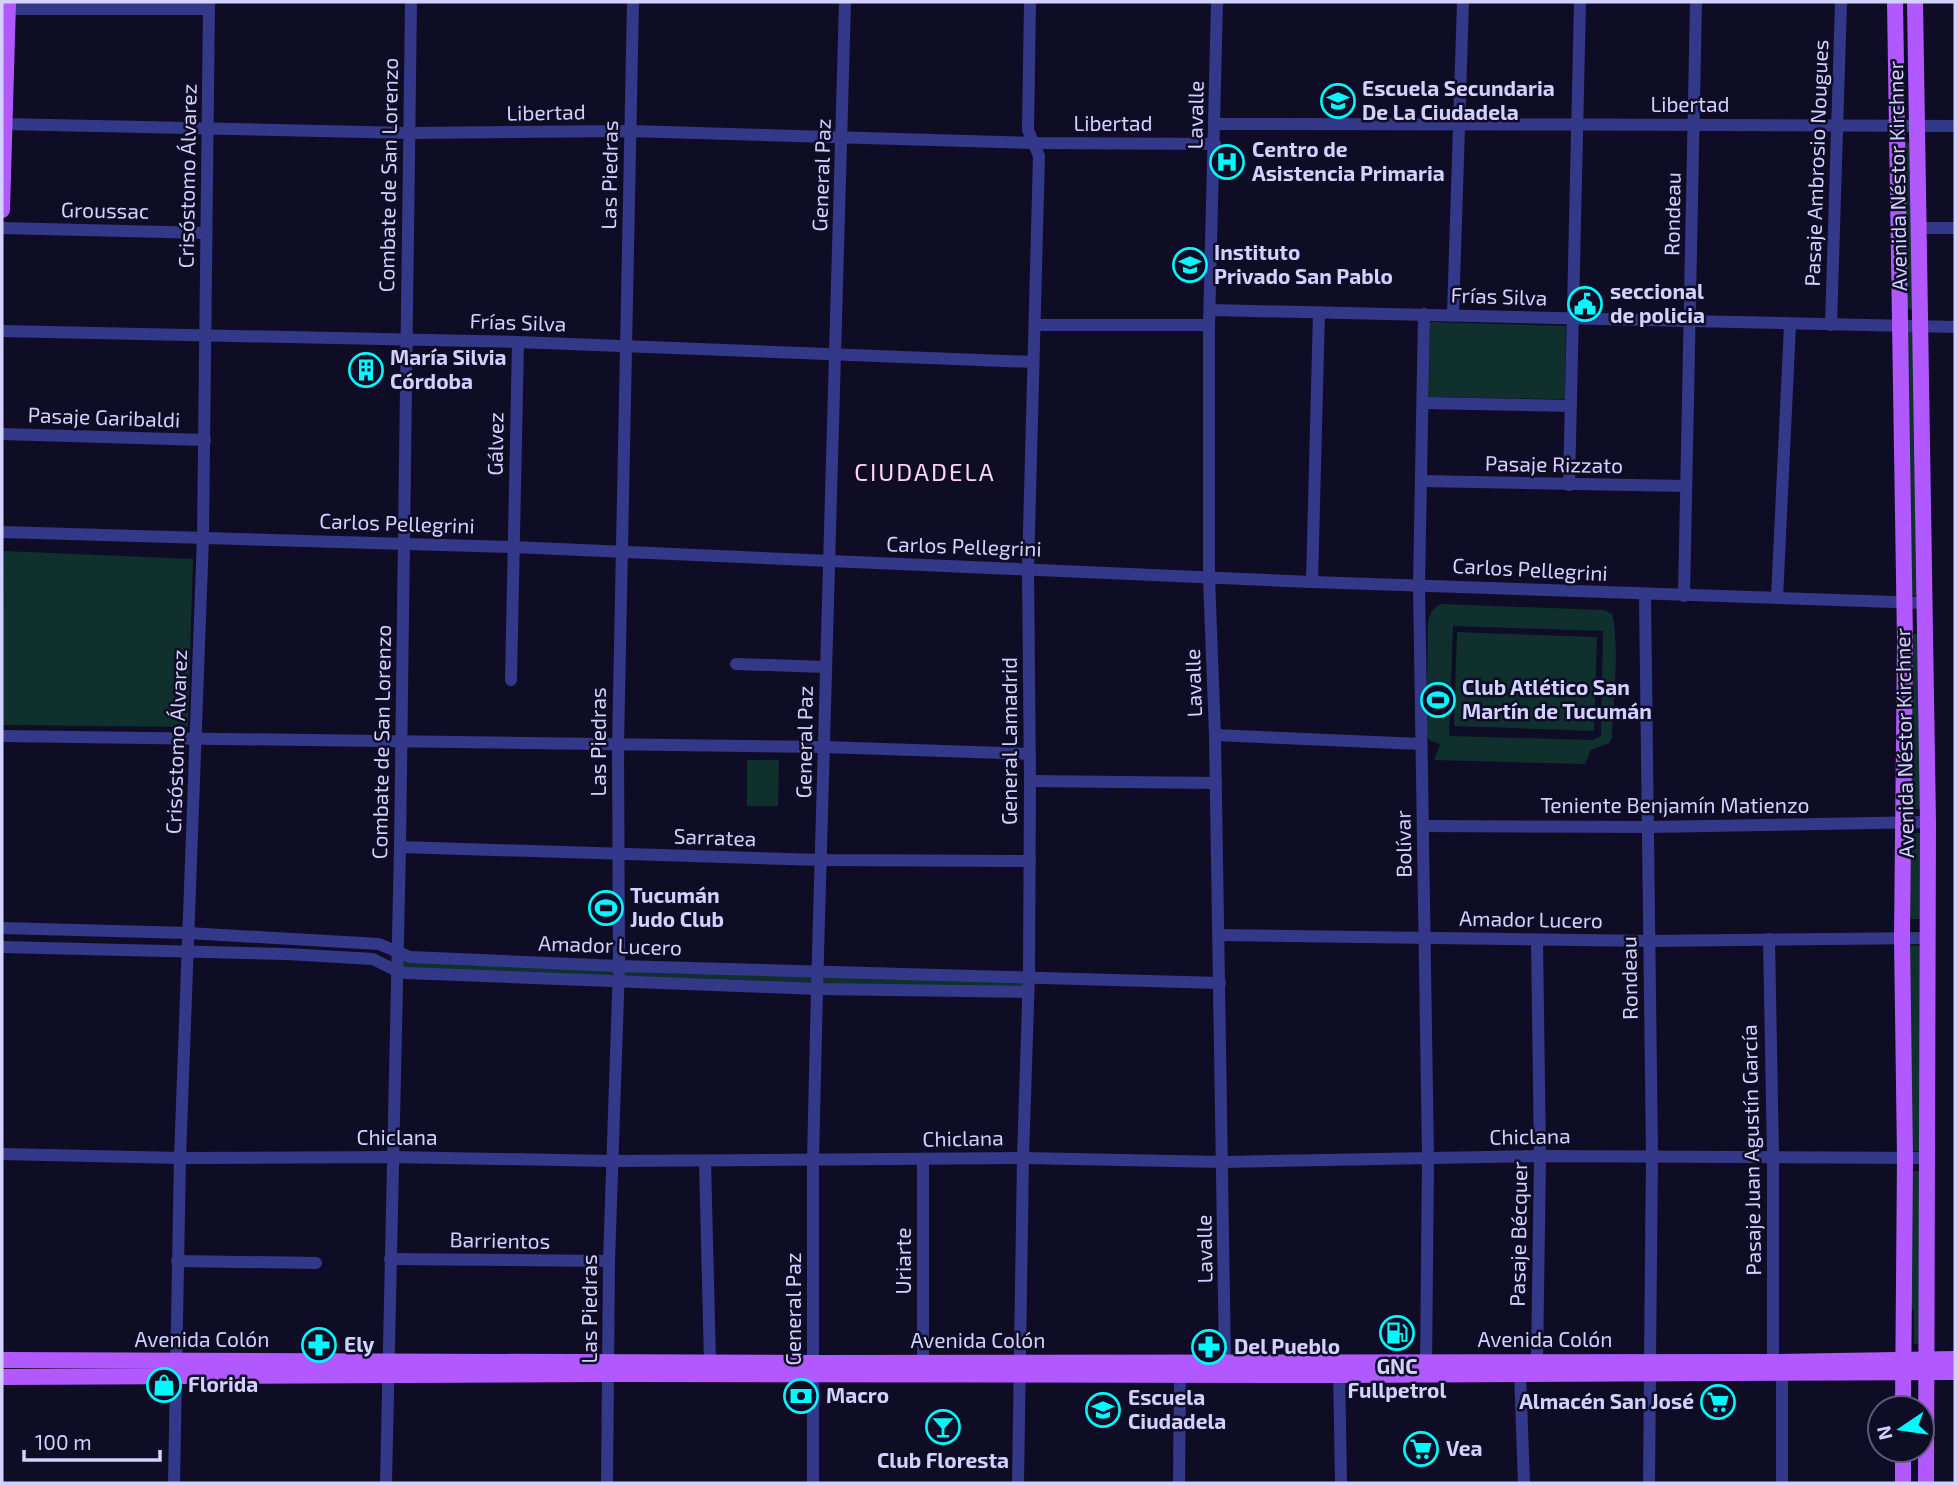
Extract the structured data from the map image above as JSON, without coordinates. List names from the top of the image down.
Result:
{
  "streets": {
    "main road": ["Avenida Néstor Kirchner", "Avenida Colón"],
    "street": [
      "Libertad",
      "Lavalle",
      "Pasaje Ambrosio Nougues",
      "Combate de San Lorenzo",
      "Las Piedras",
      "General Paz",
      "Crisóstomo Álvarez",
      "Groussac",
      "Rondeau",
      "Frías Silva",
      "Pasaje Garibaldi",
      "Gálvez",
      "Pasaje Rizzato",
      "Carlos Pellegrini",
      "General Lamadrid",
      "Teniente Benjamín Matienzo",
      "Sarratea",
      "Bolívar",
      "Amador Lucero",
      "Chiclana",
      "Pasaje Juan Agustín García",
      "Pasaje Bécquer",
      "Barrientos",
      "Uriarte"
    ]
  },
  "crossings": [
    ["Libertad", "Lavalle"],
    ["Libertad", "Pasaje Ambrosio Nougues"],
    ["Libertad", "Combate de San Lorenzo"],
    ["Libertad", "Las Piedras"],
    ["Libertad", "General Paz"],
    ["Libertad", "Crisóstomo Álvarez"],
    ["Libertad", "Avenida Néstor Kirchner"],
    ["Libertad", "Rondeau"],
    ["Libertad", "General Lamadrid"],
    ["Lavalle", "Frías Silva"],
    ["Lavalle", "Carlos Pellegrini"],
    ["Lavalle", "Amador Lucero"],
    ["Lavalle", "Chiclana"],
    ["Lavalle", "Avenida Colón"],
    ["Pasaje Ambrosio Nougues", "Frías Silva"],
    ["Combate de San Lorenzo", "Frías Silva"],
    ["Combate de San Lorenzo", "Carlos Pellegrini"],
    ["Combate de San Lorenzo", "Sarratea"],
    ["Combate de San Lorenzo", "Amador Lucero"],
    ["Combate de San Lorenzo", "Chiclana"],
    ["Combate de San Lorenzo", "Barrientos"],
    ["Combate de San Lorenzo", "Avenida Colón"],
    ["Las Piedras", "Frías Silva"],
    ["Las Piedras", "Carlos Pellegrini"],
    ["Las Piedras", "Sarratea"],
    ["Las Piedras", "Amador Lucero"],
    ["Las Piedras", "Chiclana"],
    ["Las Piedras", "Barrientos"],
    ["Las Piedras", "Avenida Colón"],
    ["General Paz", "Frías Silva"],
    ["General Paz", "Carlos Pellegrini"],
    ["General Paz", "Sarratea"],
    ["General Paz", "Amador Lucero"],
    ["General Paz", "Chiclana"],
    ["General Paz", "Avenida Colón"],
    ["Crisóstomo Álvarez", "Groussac"],
    ["Crisóstomo Álvarez", "Frías Silva"],
    ["Crisóstomo Álvarez", "Pasaje Garibaldi"],
    ["Crisóstomo Álvarez", "Carlos Pellegrini"],
    ["Crisóstomo Álvarez", "Amador Lucero"],
    ["Crisóstomo Álvarez", "Chiclana"],
    ["Crisóstomo Álvarez", "Avenida Colón"],
    ["Avenida Néstor Kirchner", "Frías Silva"],
    ["Avenida Néstor Kirchner", "Carlos Pellegrini"],
    ["Avenida Néstor Kirchner", "Teniente Benjamín Matienzo"],
    ["Avenida Néstor Kirchner", "Amador Lucero"],
    ["Avenida Néstor Kirchner", "Chiclana"],
    ["Avenida Néstor Kirchner", "Avenida Colón"],
    ["Rondeau", "Frías Silva"],
    ["Rondeau", "Pasaje Rizzato"],
    ["Rondeau", "Carlos Pellegrini"],
    ["Rondeau", "Teniente Benjamín Matienzo"],
    ["Rondeau", "Amador Lucero"],
    ["Rondeau", "Chiclana"],
    ["Rondeau", "Avenida Colón"],
    ["Frías Silva", "Gálvez"],
    ["Frías Silva", "General Lamadrid"],
    ["Frías Silva", "Bolívar"],
    ["Gálvez", "Carlos Pellegrini"],
    ["Pasaje Rizzato", "Bolívar"],
    ["Carlos Pellegrini", "General Lamadrid"],
    ["Carlos Pellegrini", "Bolívar"],
    ["General Lamadrid", "Sarratea"],
    ["General Lamadrid", "Amador Lucero"],
    ["General Lamadrid", "Chiclana"],
    ["General Lamadrid", "Avenida Colón"],
    ["Teniente Benjamín Matienzo", "Bolívar"],
    ["Bolívar", "Amador Lucero"],
    ["Bolívar", "Chiclana"],
    ["Bolívar", "Avenida Colón"],
    ["Amador Lucero", "Pasaje Juan Agustín García"],
    ["Amador Lucero", "Pasaje Bécquer"],
    ["Chiclana", "Pasaje Juan Agustín García"],
    ["Chiclana", "Pasaje Bécquer"],
    ["Chiclana", "Uriarte"],
    ["Pasaje Juan Agustín García", "Avenida Colón"],
    ["Pasaje Bécquer", "Avenida Colón"],
    ["Uriarte", "Avenida Colón"]
  ],
  "districts": ["CIUDADELA"],
  "places": {
    "school or university": ["Escuela Secundaria De La Ciudadela", "Instituto Privado San Pablo", "Escuela Ciudadela"],
    "hospital": ["Centro de Asistencia Primaria"],
    "public building": ["seccional de policia"],
    "building": ["María Silvia Córdoba"],
    "sports": ["Club Atlético San Martín de Tucumán", "Tucumán Judo Club"],
    "fuel station": ["GNC Fullpetrol"],
    "pharmacy": ["Ely", "Del Pueblo"],
    "shop": ["Florida"],
    "bank": ["Macro"],
    "supermarket": ["Almacén San José", "Vea"],
    "bar": ["Club Floresta"]
  },
  "scale_bar": "100 m",
  "north": "left"
}
